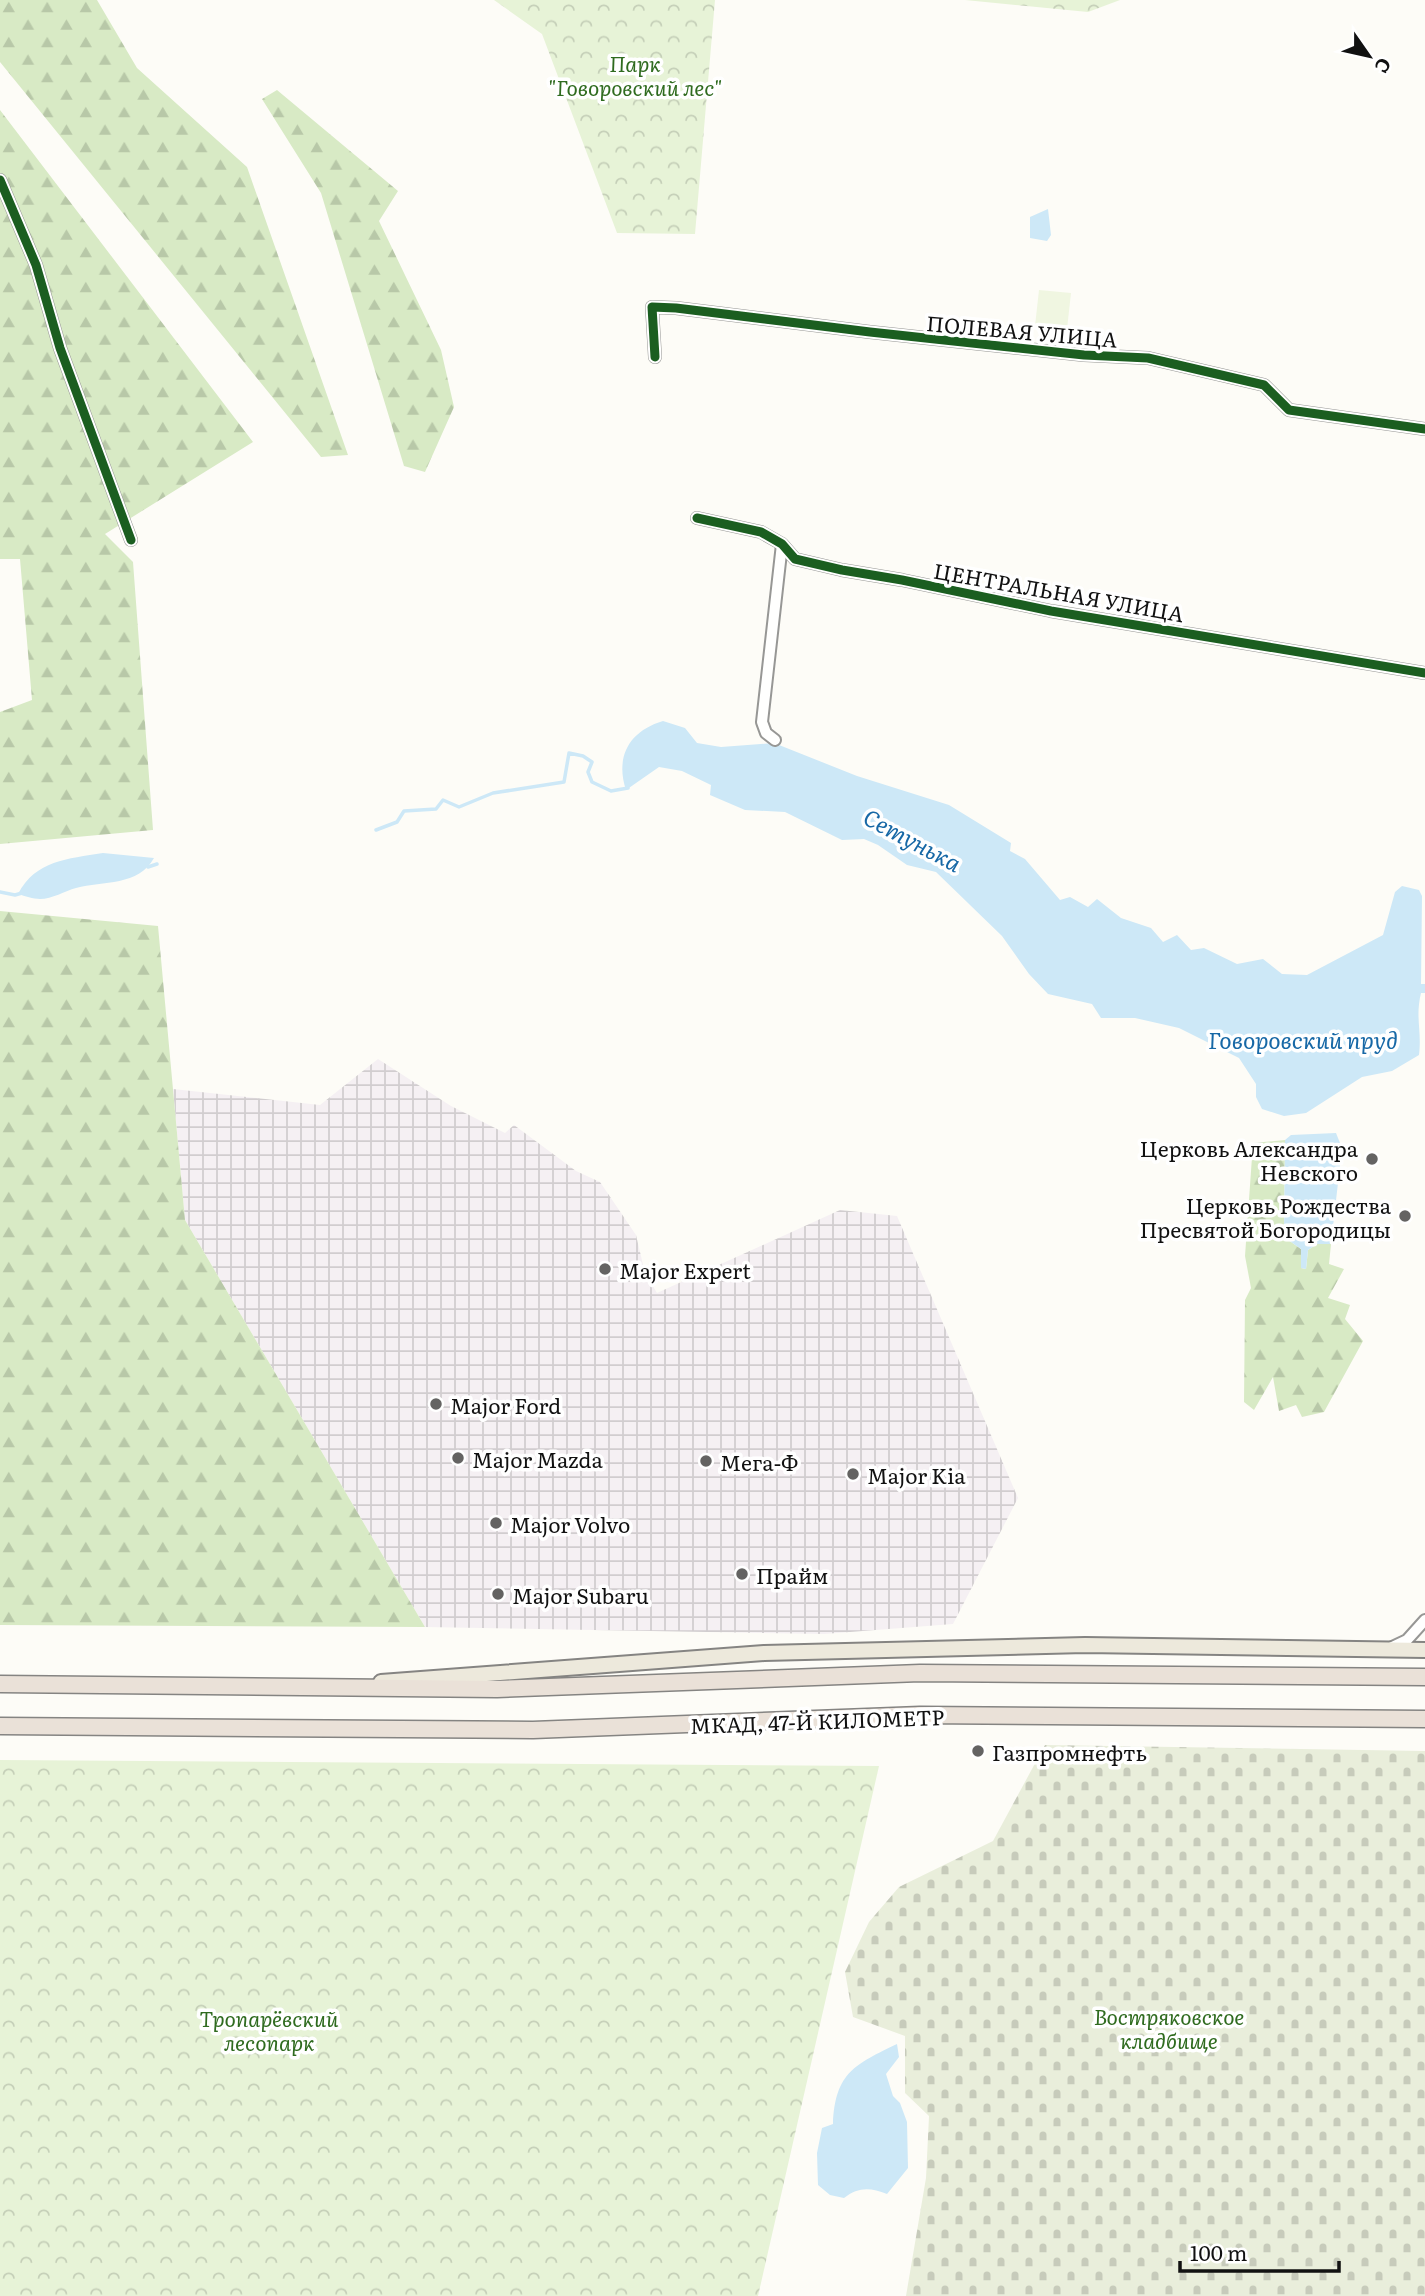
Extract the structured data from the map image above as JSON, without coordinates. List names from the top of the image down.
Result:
{
  "streets": {
    "highway": ["МКАД, 47-Й КИЛОМЕТР"],
    "street": ["ПОЛЕВАЯ УЛИЦА", "ЦЕНТРАЛЬНАЯ УЛИЦА"]
  },
  "water": ["Сетунька", "Говоровский пруд"],
  "parks": ["Парк \"Говоровский лес\"", "Востряковское кладбище", "Тропарёвский лесопарк"],
  "places": [
    "Церковь Александра Невского",
    "Церковь Рождества Пресвятой Богородицы",
    "Major Expert",
    "Major Ford",
    "Major Mazda",
    "Мега-Ф",
    "Major Kia",
    "Major Volvo",
    "Прайм",
    "Major Subaru",
    "Газпромнефть"
  ],
  "scale_bar": "100 m",
  "north": "bottom right"
}
